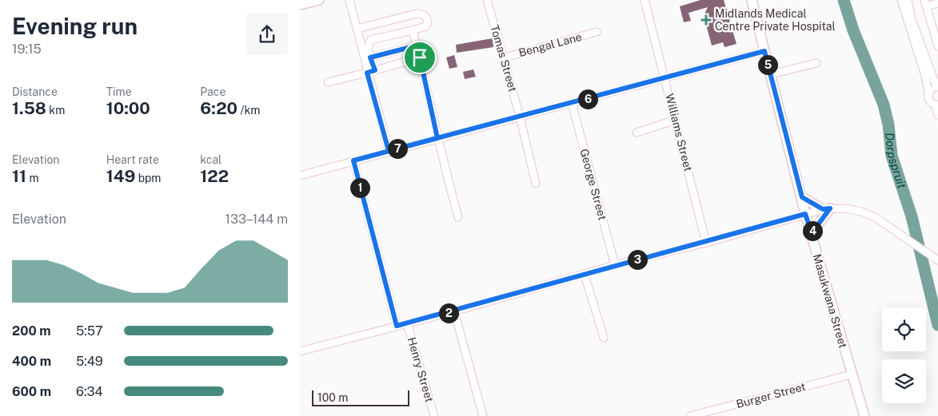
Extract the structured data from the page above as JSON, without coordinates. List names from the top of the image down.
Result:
{
  "streets": {
    "main road": ["Masukwana Street"],
    "street": [
      "Bengal Lane",
      "Tomas Street",
      "Williams Street",
      "George Street",
      "Henry Street",
      "Burger Street"
    ]
  },
  "crossings": [
    ["Bengal Lane", "Tomas Street"],
    ["Masukwana Street", "Burger Street"]
  ],
  "water": ["Dorpspruit"],
  "places": {
    "health": ["Midlands Medical Centre Private Hospital"]
  },
  "scale_bar": "100 m",
  "page": {
    "heading": ["Evening run", "19:15"],
    "pins": [
      "5",
      "6",
      "7",
      "1",
      "4",
      "3",
      "2"
    ],
    "stats": [
      ["Distance", "1.58 km"],
      ["Time", "10:00"],
      ["Pace", "6:20 /km"],
      ["Elevation", "11 m"],
      ["Heart rate", "149 bpm"],
      ["kcal", "122"]
    ],
    "chart": ["Elevation", "133–144 m"],
    "list": [
      {
        "name": "200 m",
        "note": "5:57"
      },
      {
        "name": "400 m",
        "note": "5:49"
      },
      {
        "name": "600 m",
        "note": "6:34"
      }
    ],
    "scale": "100 m"
  }
}
